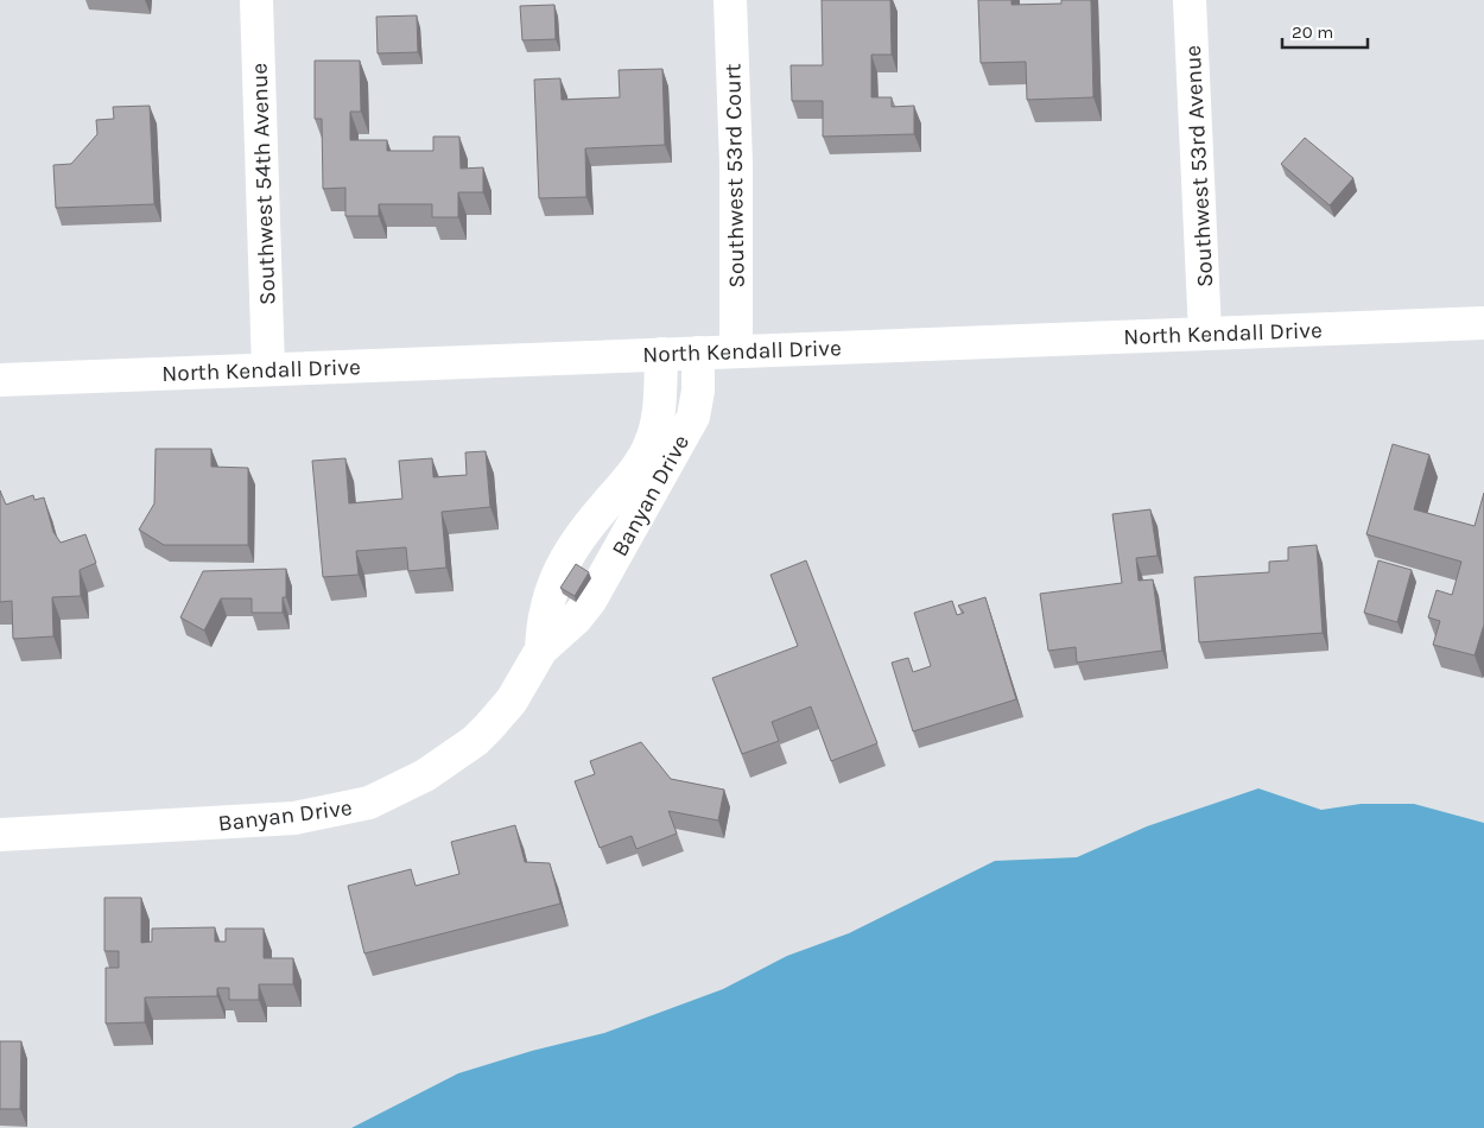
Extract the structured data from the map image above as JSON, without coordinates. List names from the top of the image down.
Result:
{
  "streets": {
    "street": [
      "Southwest 53rd Avenue",
      "Southwest 53rd Court",
      "Southwest 54th Avenue",
      "North Kendall Drive",
      "Banyan Drive"
    ]
  },
  "crossings": [
    ["Southwest 53rd Avenue", "North Kendall Drive"],
    ["Southwest 53rd Court", "North Kendall Drive"],
    ["Southwest 54th Avenue", "North Kendall Drive"],
    ["North Kendall Drive", "Banyan Drive"]
  ],
  "scale_bar": "20 m"
}
